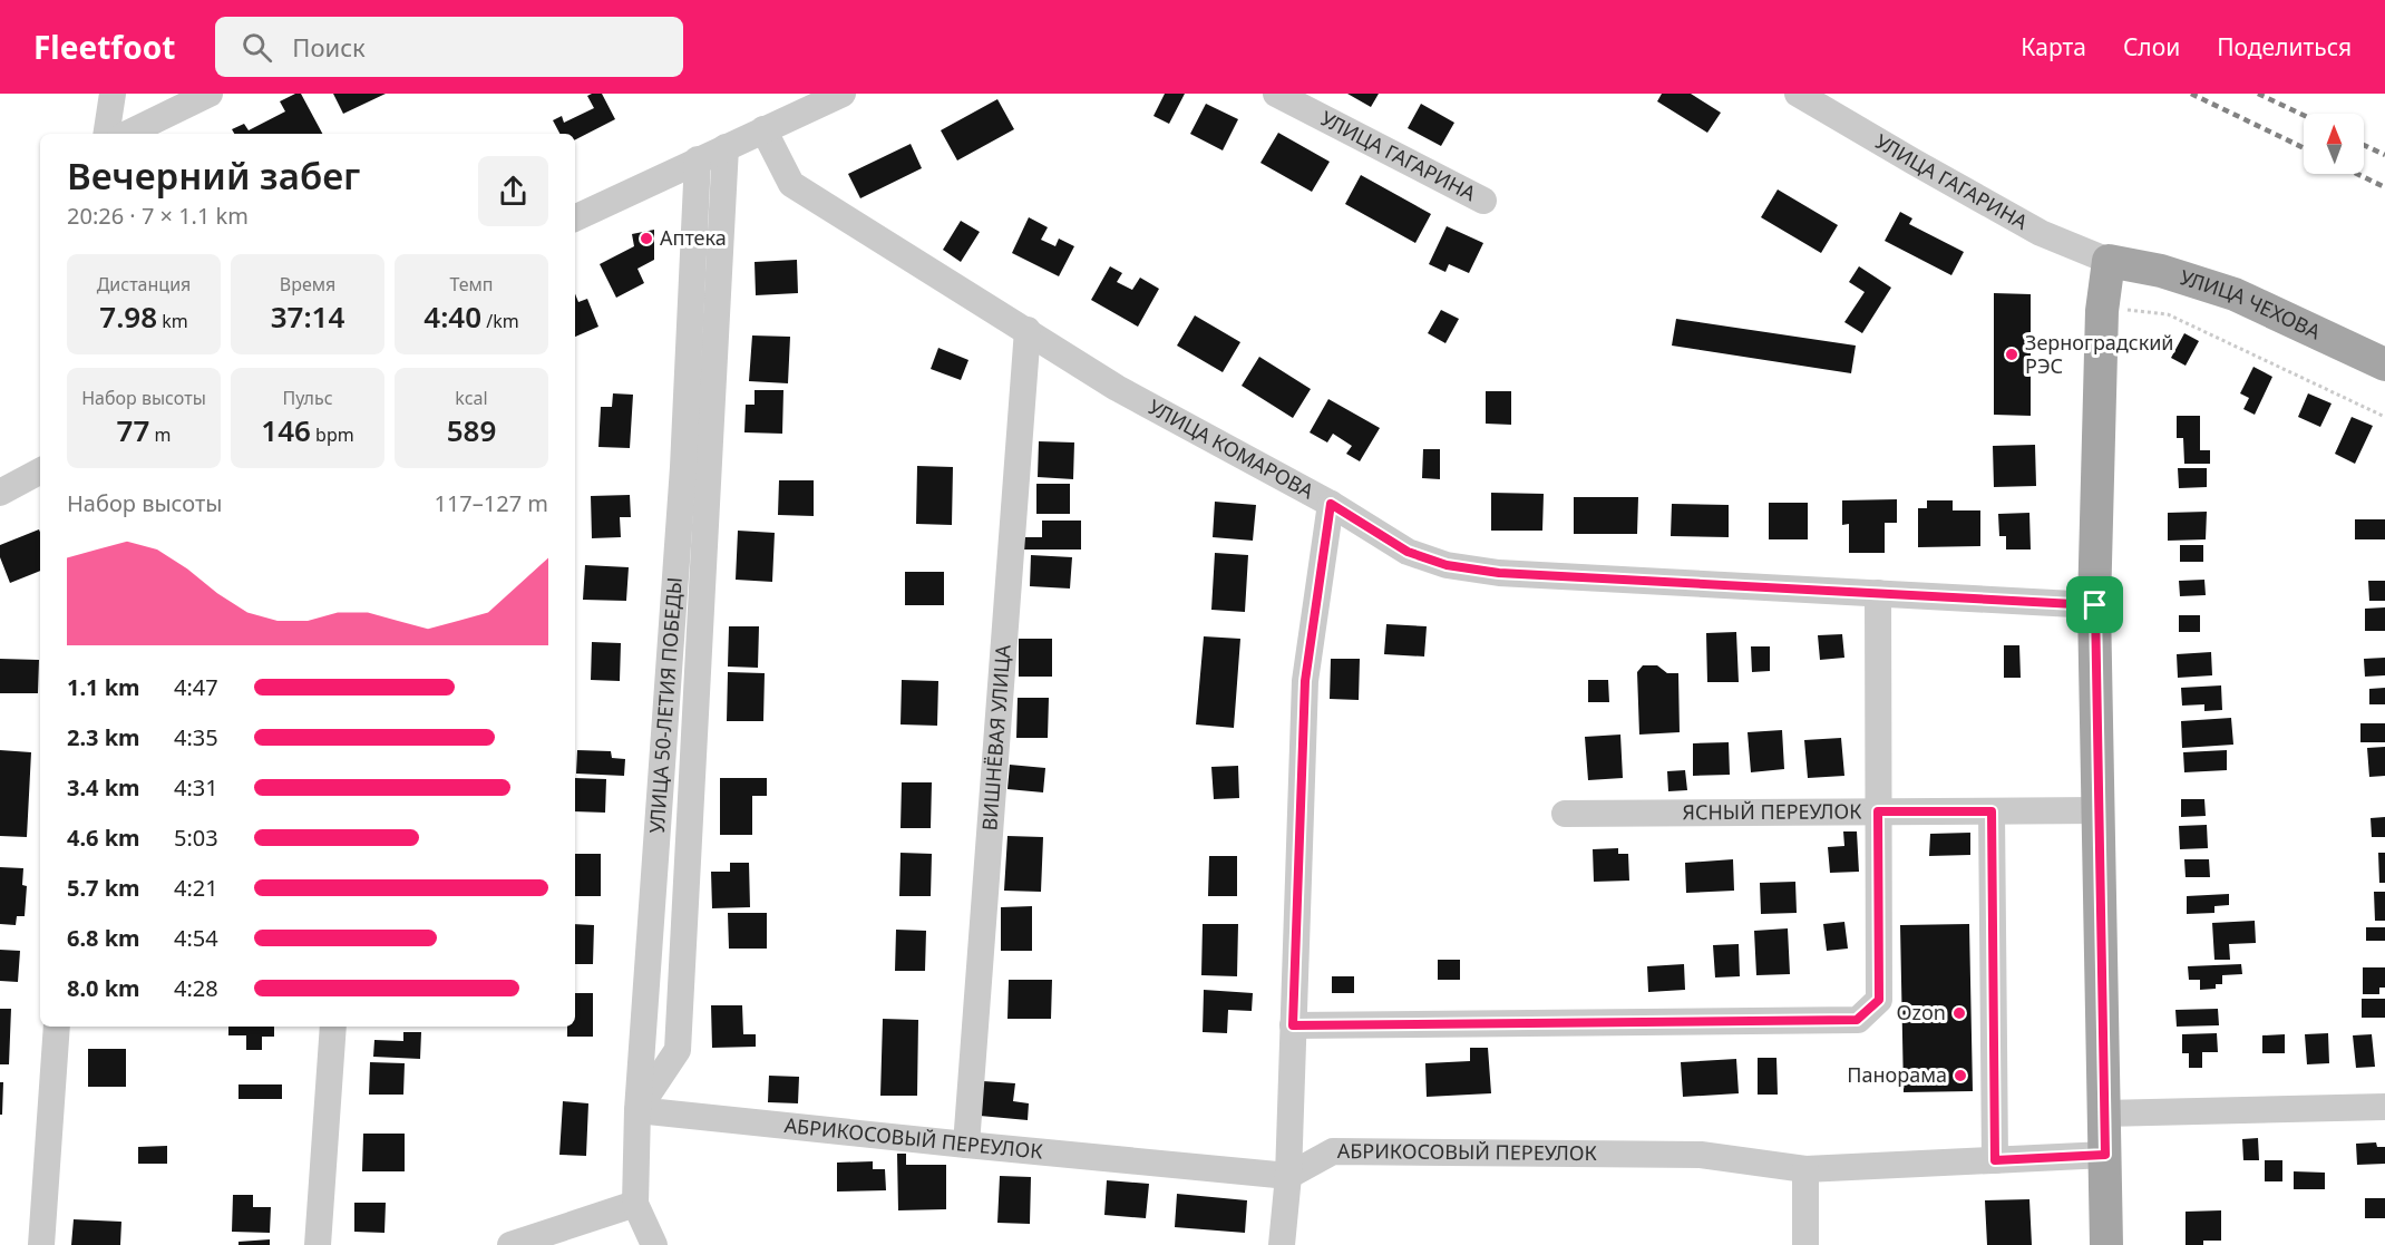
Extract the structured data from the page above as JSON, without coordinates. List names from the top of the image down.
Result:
{
  "streets": {
    "main road": ["УЛИЦА ЧЕХОВА"],
    "street": [
      "УЛИЦА ГАГАРИНА",
      "УЛИЦА КОМАРОВА",
      "УЛИЦА 50-ЛЕТИЯ ПОБЕДЫ",
      "ВИШНЁВАЯ УЛИЦА",
      "ЯСНЫЙ ПЕРЕУЛОК",
      "АБРИКОСОВЫЙ ПЕРЕУЛОК"
    ]
  },
  "crossings": [
    ["УЛИЦА ГАГАРИНА", "УЛИЦА ЧЕХОВА"],
    ["УЛИЦА КОМАРОВА", "ВИШНЁВАЯ УЛИЦА"],
    ["УЛИЦА 50-ЛЕТИЯ ПОБЕДЫ", "АБРИКОСОВЫЙ ПЕРЕУЛОК"],
    ["ВИШНЁВАЯ УЛИЦА", "АБРИКОСОВЫЙ ПЕРЕУЛОК"]
  ],
  "places": [
    "Аптека",
    "Зерноградский РЭС",
    "Ozon",
    "Панорама"
  ],
  "north": "top",
  "page": {
    "header": "Fleetfoot",
    "search": "Поиск",
    "nav": ["Карта", "Слои", "Поделиться"],
    "heading": ["Вечерний забег", "20:26 · 7 × 1.1 km"],
    "stats": [
      ["Дистанция", "7.98 km"],
      ["Время", "37:14"],
      ["Темп", "4:40 /km"],
      ["Набор высоты", "77 m"],
      ["Пульс", "146 bpm"],
      ["kcal", "589"]
    ],
    "chart": ["Набор высоты", "117–127 m"],
    "list": [
      {
        "name": "1.1 km",
        "note": "4:47"
      },
      {
        "name": "2.3 km",
        "note": "4:35"
      },
      {
        "name": "3.4 km",
        "note": "4:31"
      },
      {
        "name": "4.6 km",
        "note": "5:03"
      },
      {
        "name": "5.7 km",
        "note": "4:21"
      },
      {
        "name": "6.8 km",
        "note": "4:54"
      },
      {
        "name": "8.0 km",
        "note": "4:28"
      }
    ]
  }
}
